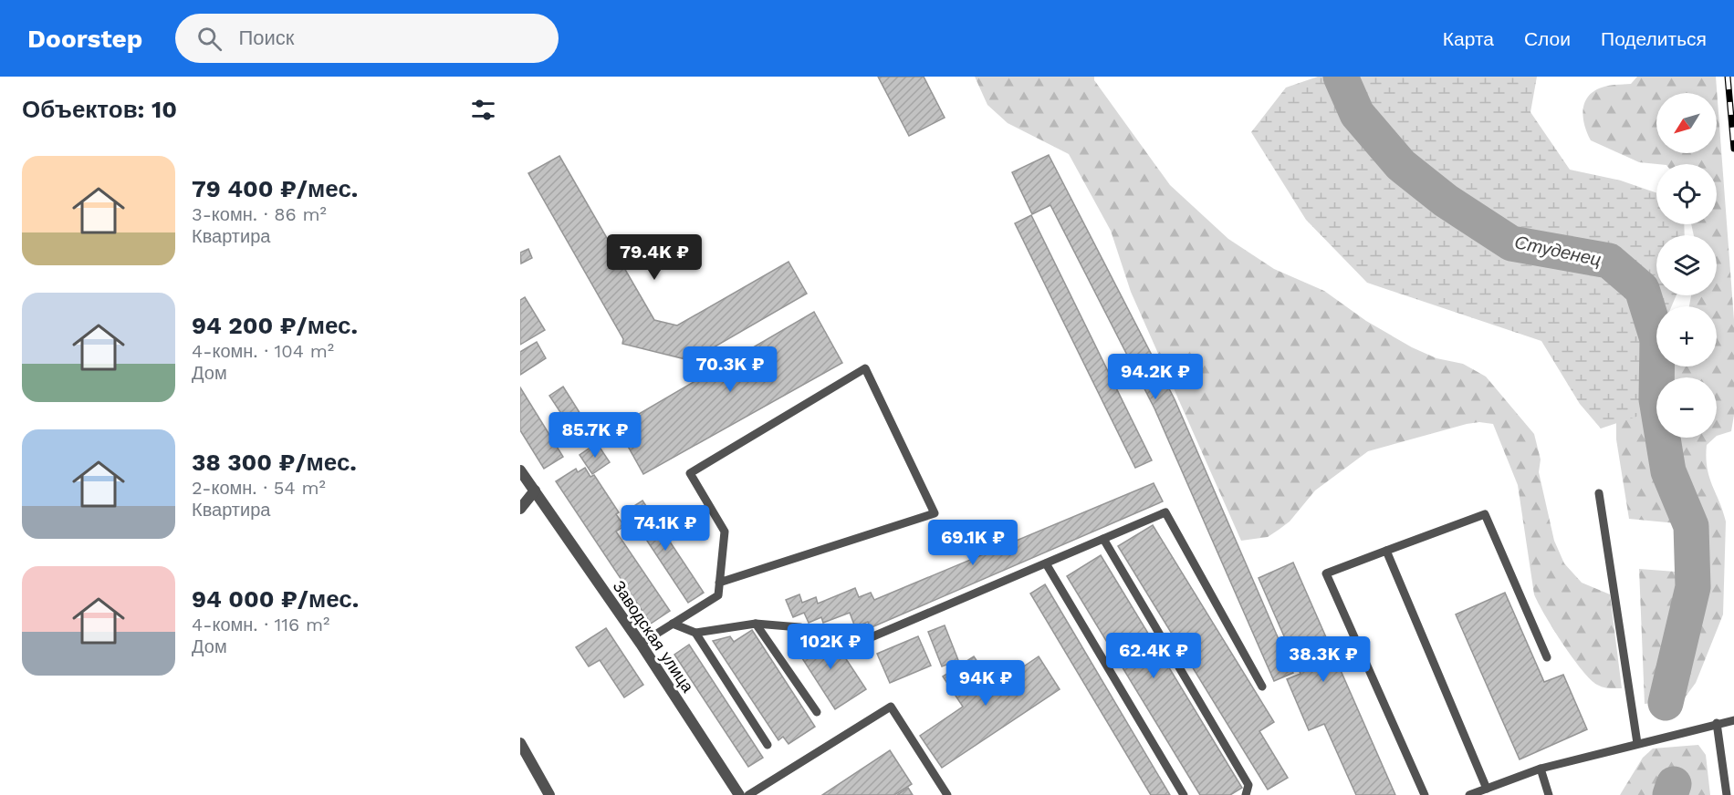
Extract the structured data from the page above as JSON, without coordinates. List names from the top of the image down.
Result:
{
  "streets": {
    "street": ["Заводская улица"]
  },
  "water": ["Студенец"],
  "north": "bottom left",
  "page": {
    "header": "Doorstep",
    "search": "Поиск",
    "nav": ["Карта", "Слои", "Поделиться"],
    "heading": "Объектов: 10",
    "map_buttons": ["+", "−"],
    "list": [
      {
        "name": "79 400 ₽/мес.",
        "note": "3-комн. · 86 m² · Квартира"
      },
      {
        "name": "94 200 ₽/мес.",
        "note": "4-комн. · 104 m² · Дом"
      },
      {
        "name": "38 300 ₽/мес.",
        "note": "2-комн. · 54 m² · Квартира"
      },
      {
        "name": "94 000 ₽/мес.",
        "note": "4-комн. · 116 m² · Дом"
      }
    ],
    "price": [
      "79.4K ₽",
      "70.3K ₽",
      "94.2K ₽",
      "85.7K ₽",
      "74.1K ₽",
      "69.1K ₽",
      "102K ₽",
      "62.4K ₽",
      "38.3K ₽",
      "94K ₽"
    ]
  }
}
